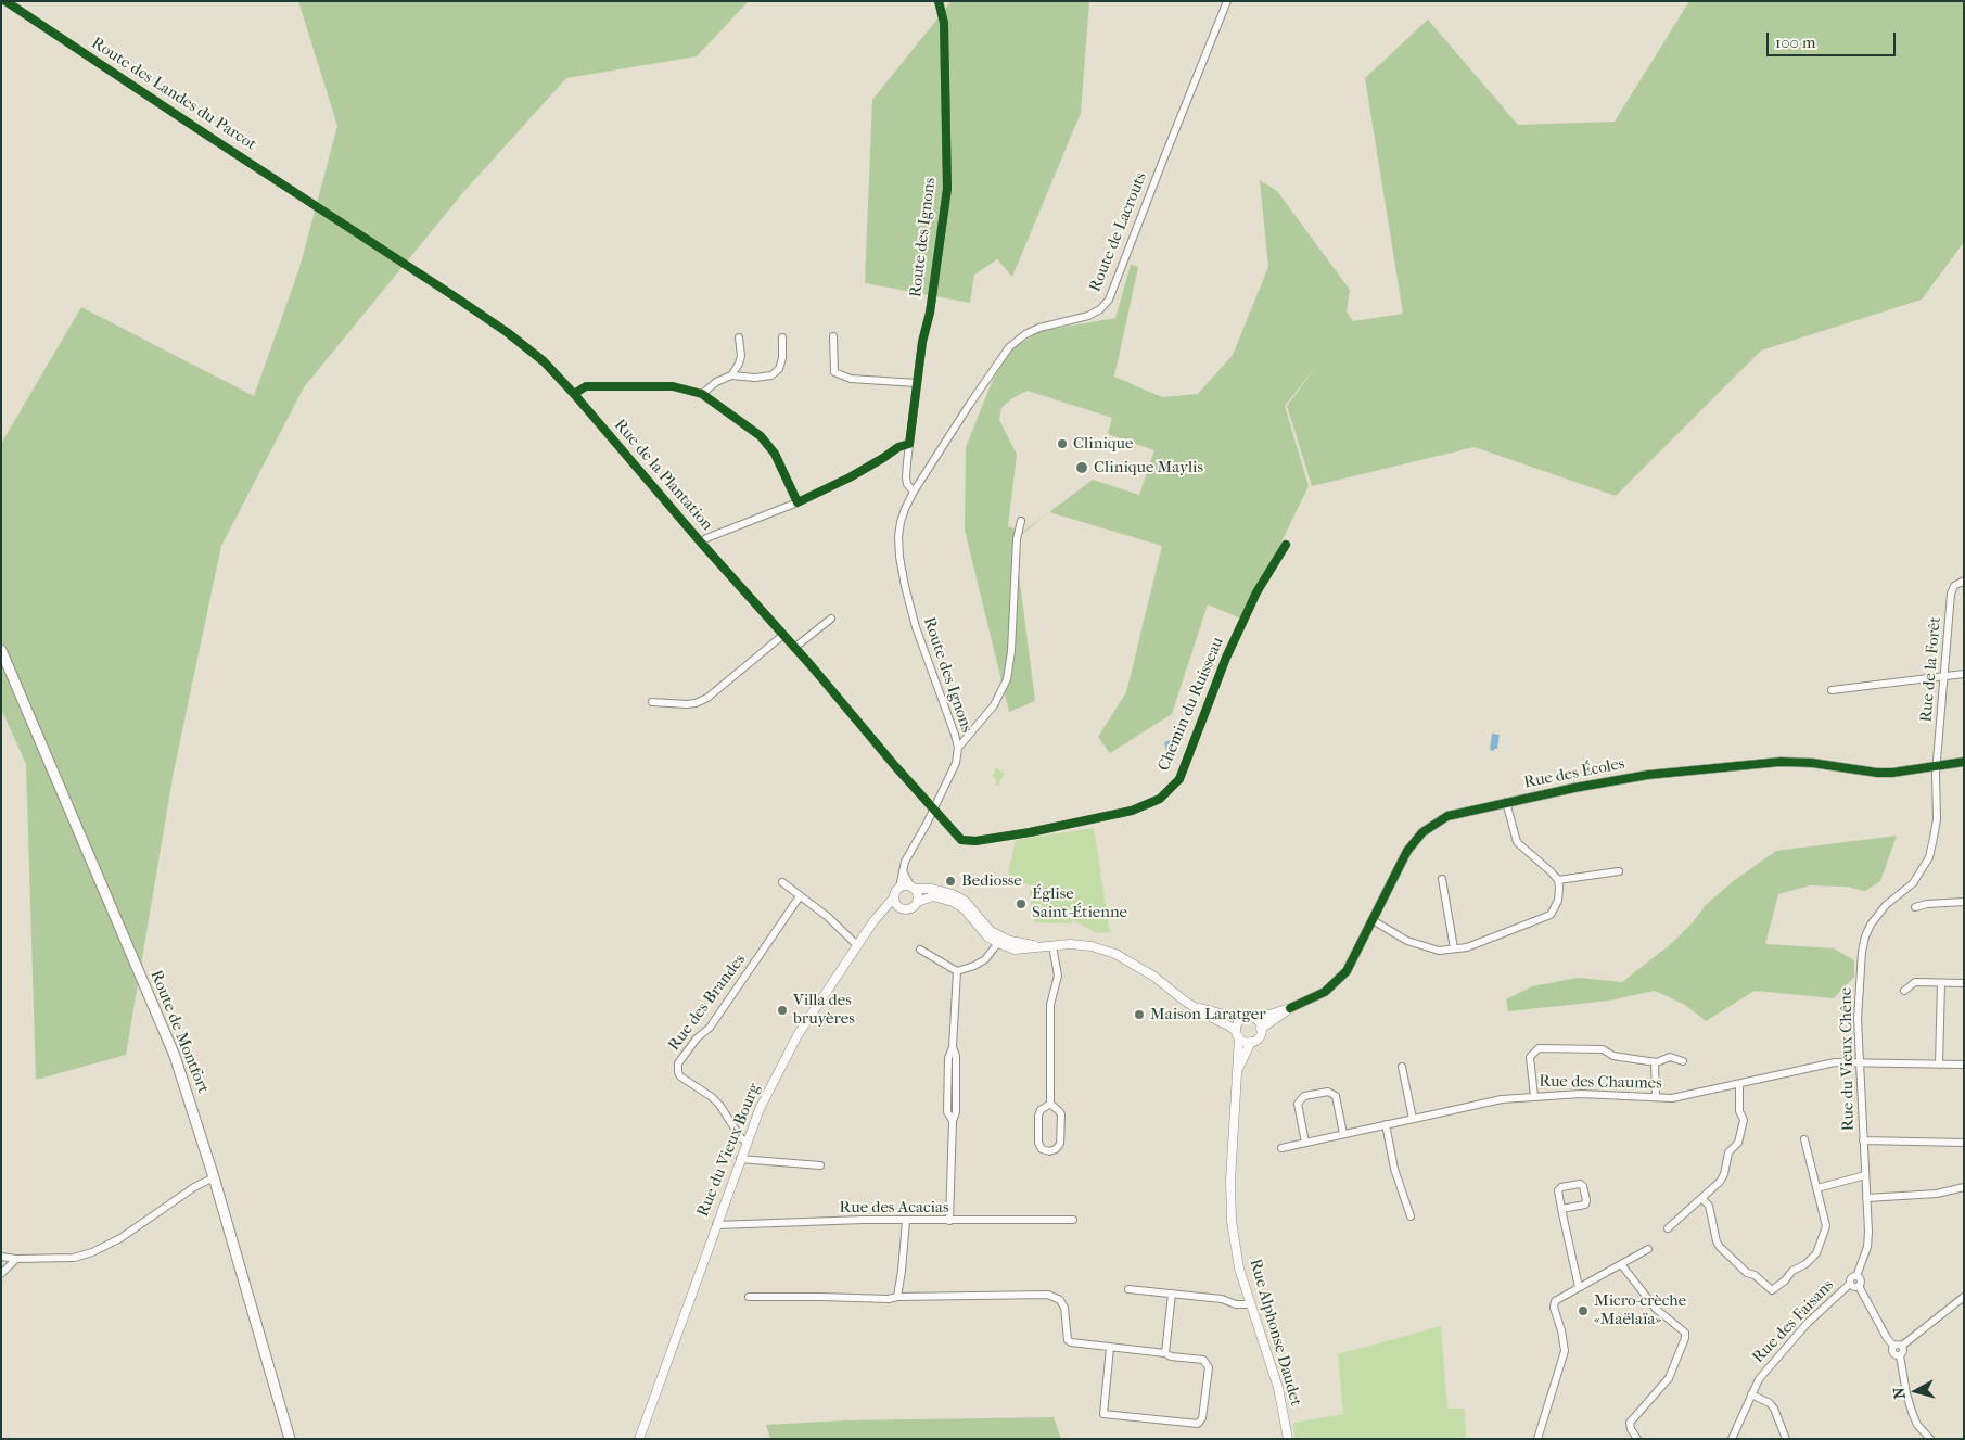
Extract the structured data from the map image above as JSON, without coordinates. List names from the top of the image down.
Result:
{
  "streets": {
    "main road": ["Route de Montfort"],
    "street": [
      "Route des Landes du Parcot",
      "Route de Lacrouts",
      "Route des Ignons",
      "Rue de la Plantation",
      "Rue de la Forêt",
      "Chemin du Ruisseau",
      "Rue des Écoles",
      "Rue des Brandes",
      "Rue du Vieux Chêne",
      "Rue des Chaumes",
      "Rue du Vieux Bourg",
      "Rue des Acacias",
      "Rue des Faisans",
      "Rue Alphonse Daudet"
    ]
  },
  "crossings": [
    ["Route des Landes du Parcot", "Rue de la Plantation"],
    ["Route de Lacrouts", "Route des Ignons"],
    ["Route des Ignons", "Rue de la Plantation"],
    ["Route des Ignons", "Chemin du Ruisseau"],
    ["Rue de la Plantation", "Chemin du Ruisseau"],
    ["Rue de la Forêt", "Rue des Écoles"],
    ["Rue de la Forêt", "Rue du Vieux Chêne"],
    ["Rue des Écoles", "Rue du Vieux Chêne"],
    ["Rue des Écoles", "Rue Alphonse Daudet"],
    ["Rue des Brandes", "Rue du Vieux Bourg"],
    ["Rue du Vieux Chêne", "Rue des Chaumes"],
    ["Rue du Vieux Chêne", "Rue des Faisans"],
    ["Rue du Vieux Bourg", "Rue des Acacias"]
  ],
  "places": [
    "Clinique",
    "Clinique Maylis",
    "Bediosse",
    "Église Saint-Étienne",
    "Villa des bruyères",
    "Maison Laratger",
    "Micro-crèche «Maëlaïa»"
  ],
  "scale_bar": "100 m",
  "north": "left"
}
